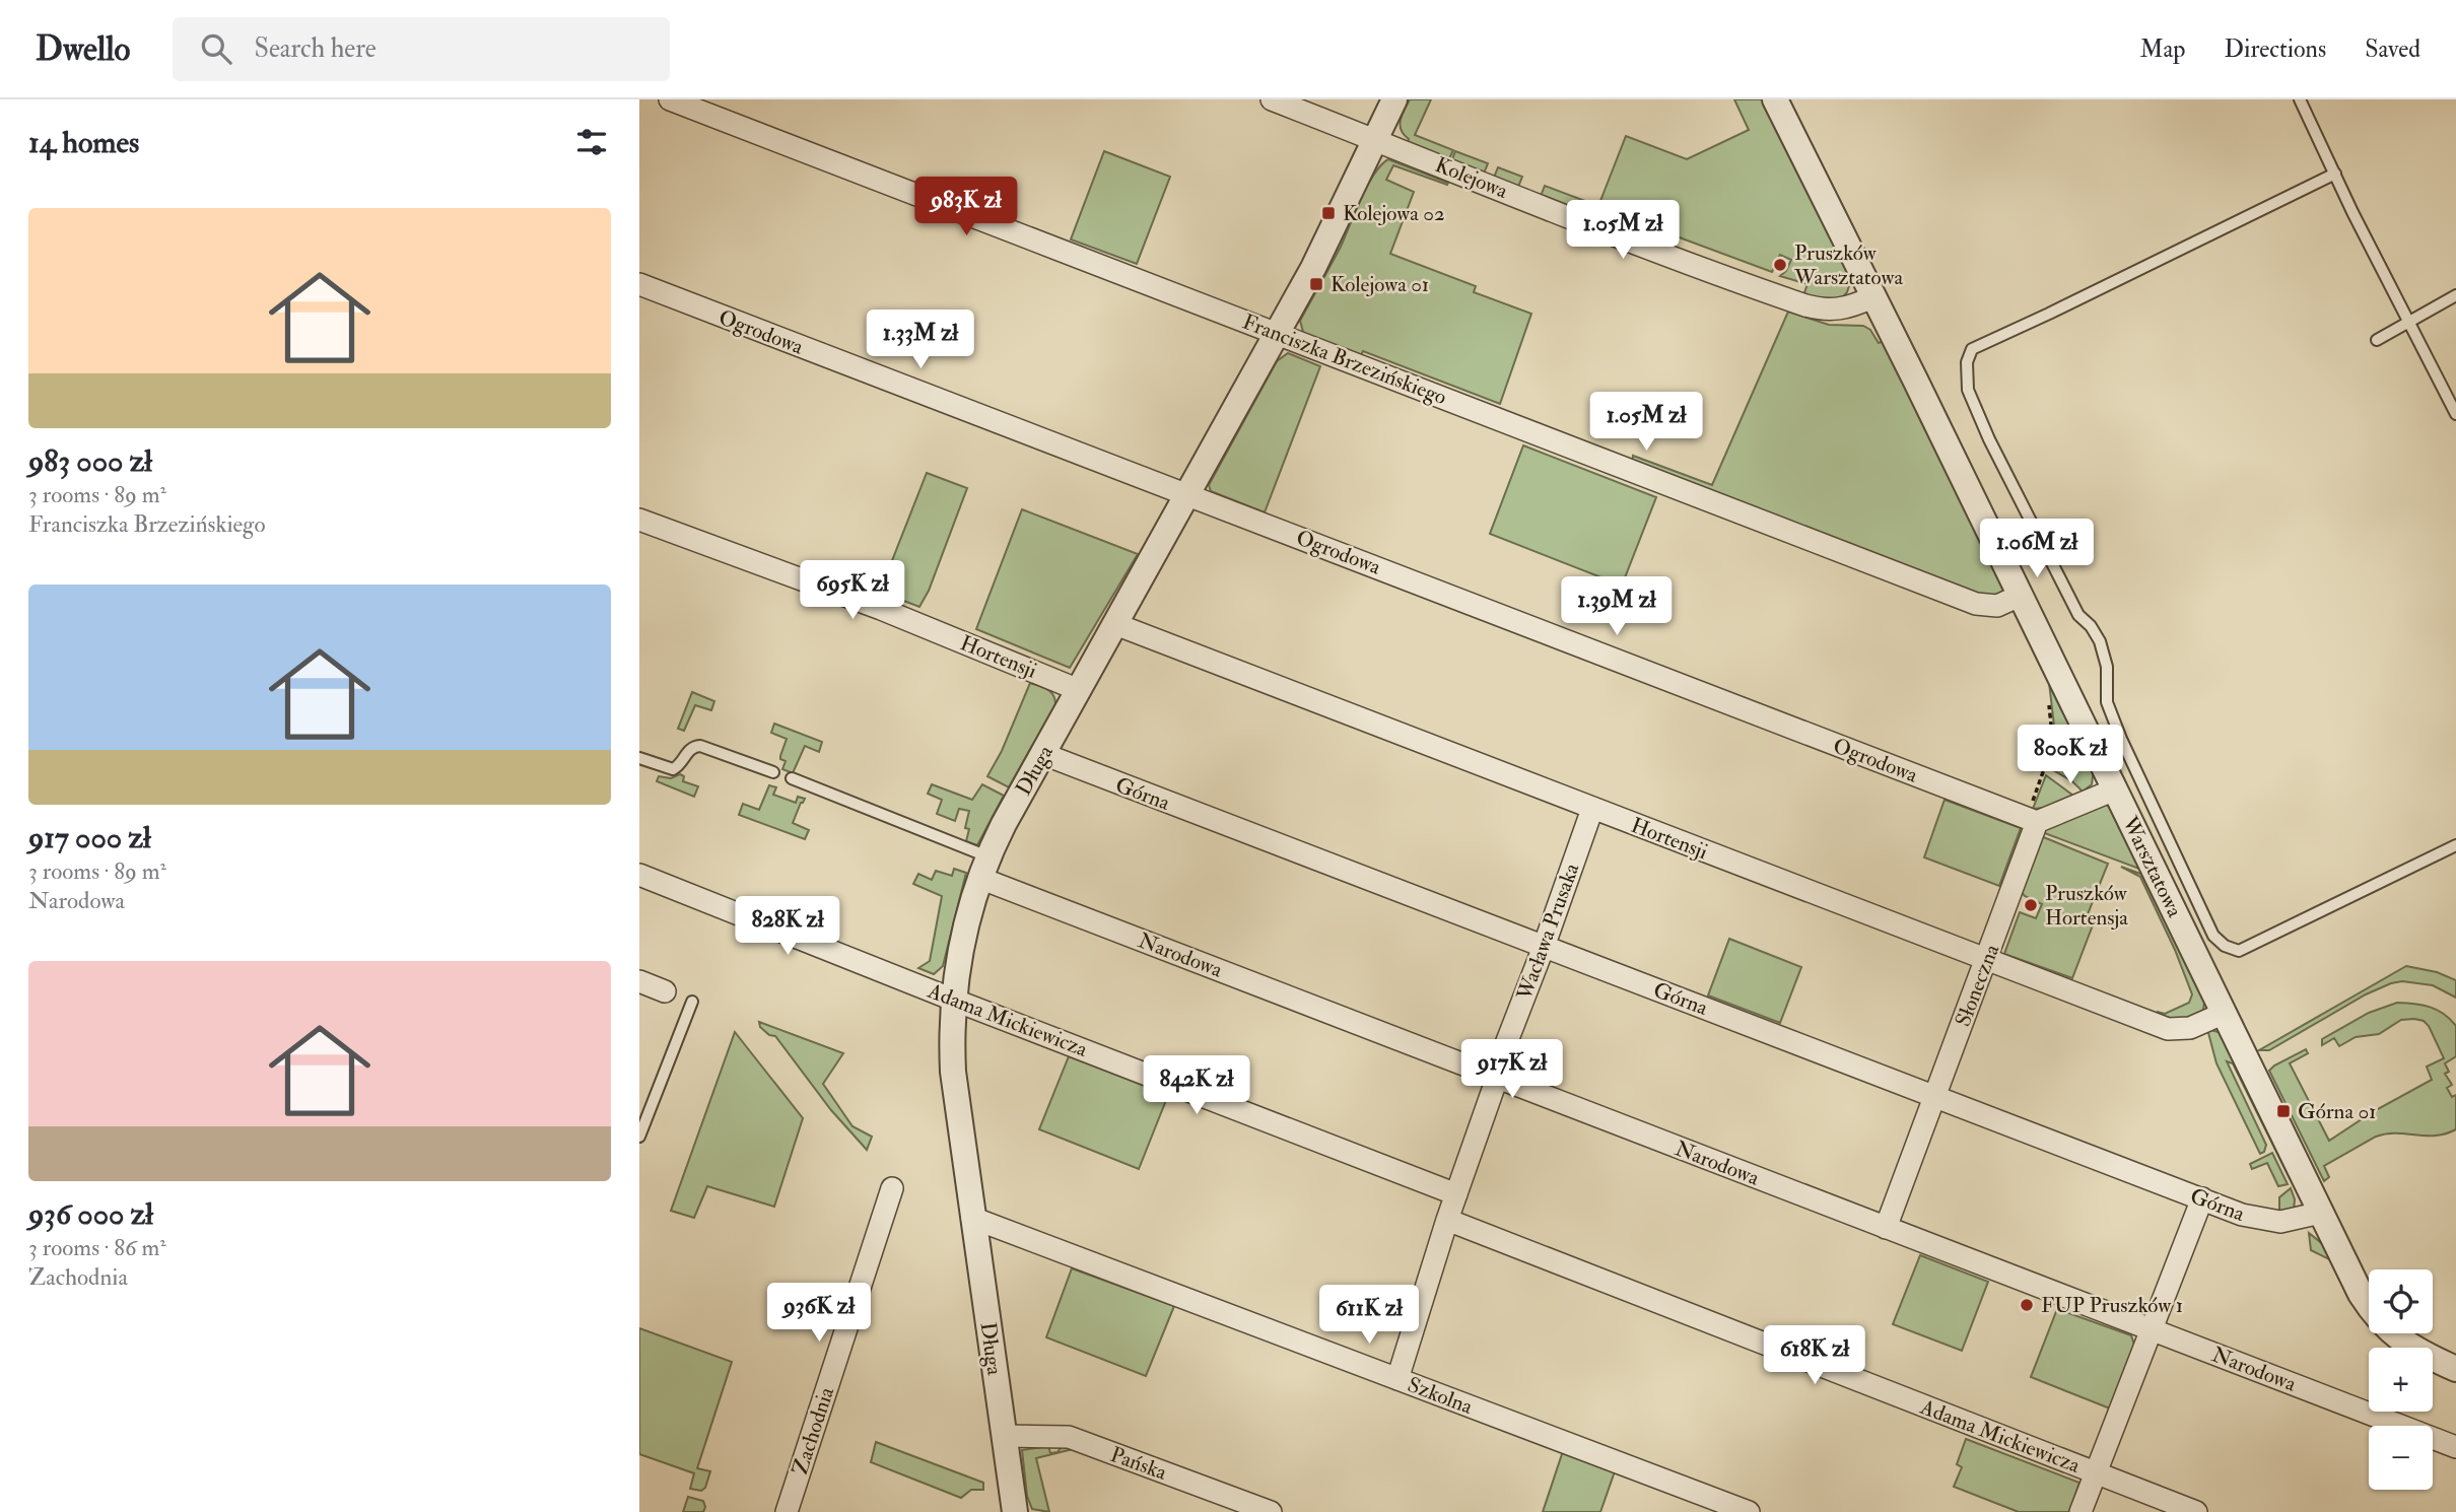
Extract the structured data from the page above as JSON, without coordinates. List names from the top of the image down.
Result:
{
  "streets": {
    "street": [
      "Kolejowa",
      "Ogrodowa",
      "Franciszka Brzezińskiego",
      "Hortensji",
      "Długa",
      "Górna",
      "Warsztatowa",
      "Wacława Prusaka",
      "Narodowa",
      "Słoneczna",
      "Adama Mickiewicza",
      "Szkolna",
      "Zachodnia",
      "Pańska"
    ]
  },
  "crossings": [
    ["Kolejowa", "Długa"],
    ["Kolejowa", "Warsztatowa"],
    ["Ogrodowa", "Długa"],
    ["Ogrodowa", "Słoneczna"],
    ["Franciszka Brzezińskiego", "Długa"],
    ["Franciszka Brzezińskiego", "Warsztatowa"],
    ["Hortensji", "Długa"],
    ["Hortensji", "Warsztatowa"],
    ["Hortensji", "Wacława Prusaka"],
    ["Hortensji", "Słoneczna"],
    ["Długa", "Górna"],
    ["Długa", "Narodowa"],
    ["Długa", "Adama Mickiewicza"],
    ["Długa", "Szkolna"],
    ["Długa", "Pańska"],
    ["Górna", "Warsztatowa"],
    ["Górna", "Wacława Prusaka"],
    ["Górna", "Słoneczna"],
    ["Wacława Prusaka", "Narodowa"],
    ["Wacława Prusaka", "Adama Mickiewicza"],
    ["Wacława Prusaka", "Szkolna"],
    ["Narodowa", "Słoneczna"]
  ],
  "places": {
    "transit": ["Kolejowa 02", "Kolejowa 01", "Górna 01"],
    "other": ["Pruszków Warsztatowa", "Pruszków Hortensja", "FUP Pruszków 1"]
  },
  "page": {
    "header": "Dwello",
    "search": "Search here",
    "nav": ["Map", "Directions", "Saved"],
    "heading": "14 homes",
    "price": [
      "983K zł",
      "1.05M zł",
      "1.33M zł",
      "1.05M zł",
      "1.06M zł",
      "695K zł",
      "1.39M zł",
      "800K zł",
      "828K zł",
      "917K zł",
      "842K zł",
      "936K zł",
      "611K zł",
      "618K zł"
    ],
    "list": [
      {
        "name": "983 000 zł",
        "note": "3 rooms · 89 m² · Franciszka Brzezińskiego"
      },
      {
        "name": "917 000 zł",
        "note": "3 rooms · 89 m² · Narodowa"
      },
      {
        "name": "936 000 zł",
        "note": "3 rooms · 86 m² · Zachodnia"
      }
    ],
    "map_buttons": ["+", "−"]
  }
}
